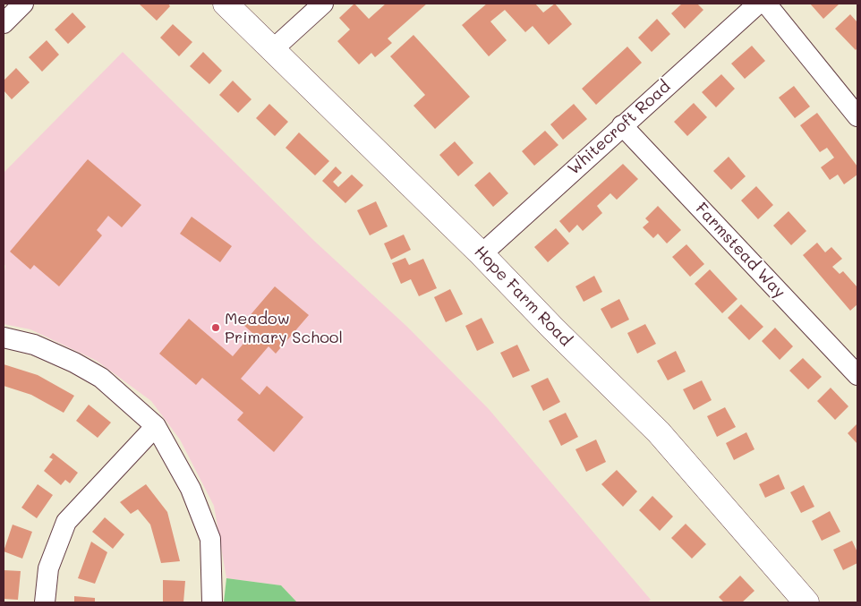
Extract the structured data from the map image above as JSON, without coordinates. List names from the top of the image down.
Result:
{
  "streets": {
    "street": ["Whitecroft Road", "Farmstead Way", "Hope Farm Road"]
  },
  "crossings": [
    ["Whitecroft Road", "Farmstead Way"],
    ["Whitecroft Road", "Hope Farm Road"]
  ],
  "places": ["Meadow Primary School"]
}
